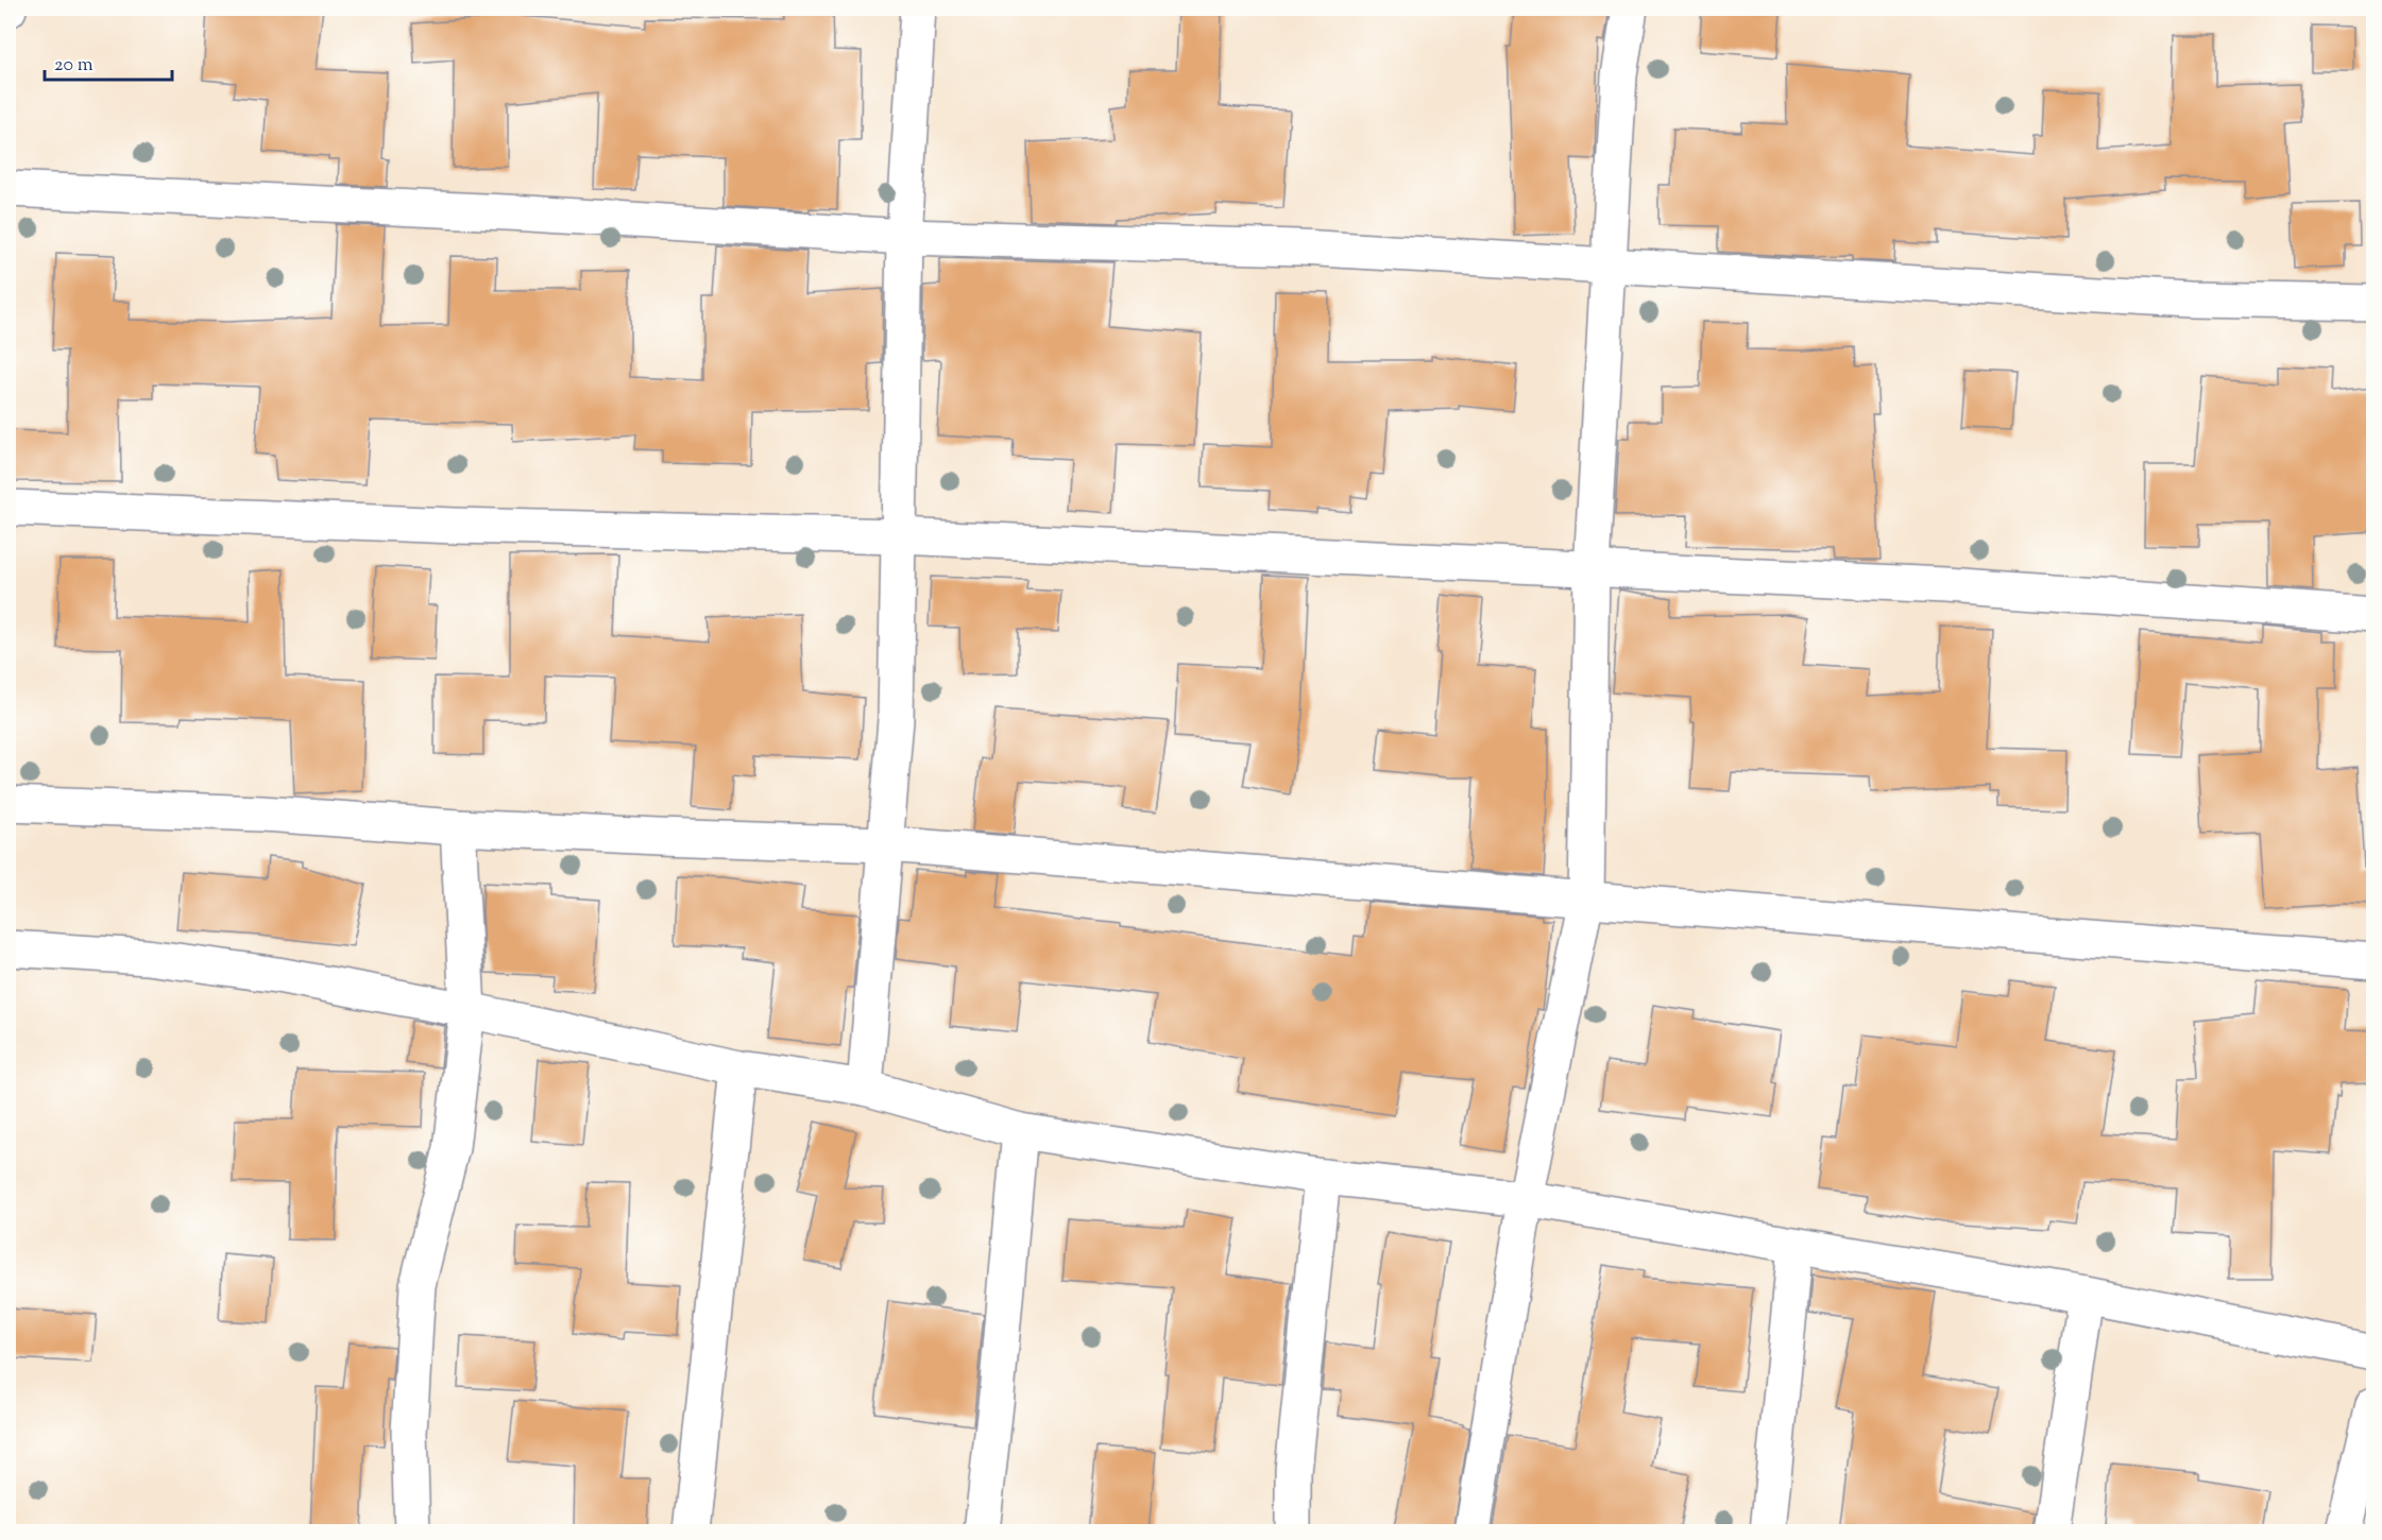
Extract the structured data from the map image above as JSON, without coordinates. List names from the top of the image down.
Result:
{
  "scale_bar": "20 m"
}
